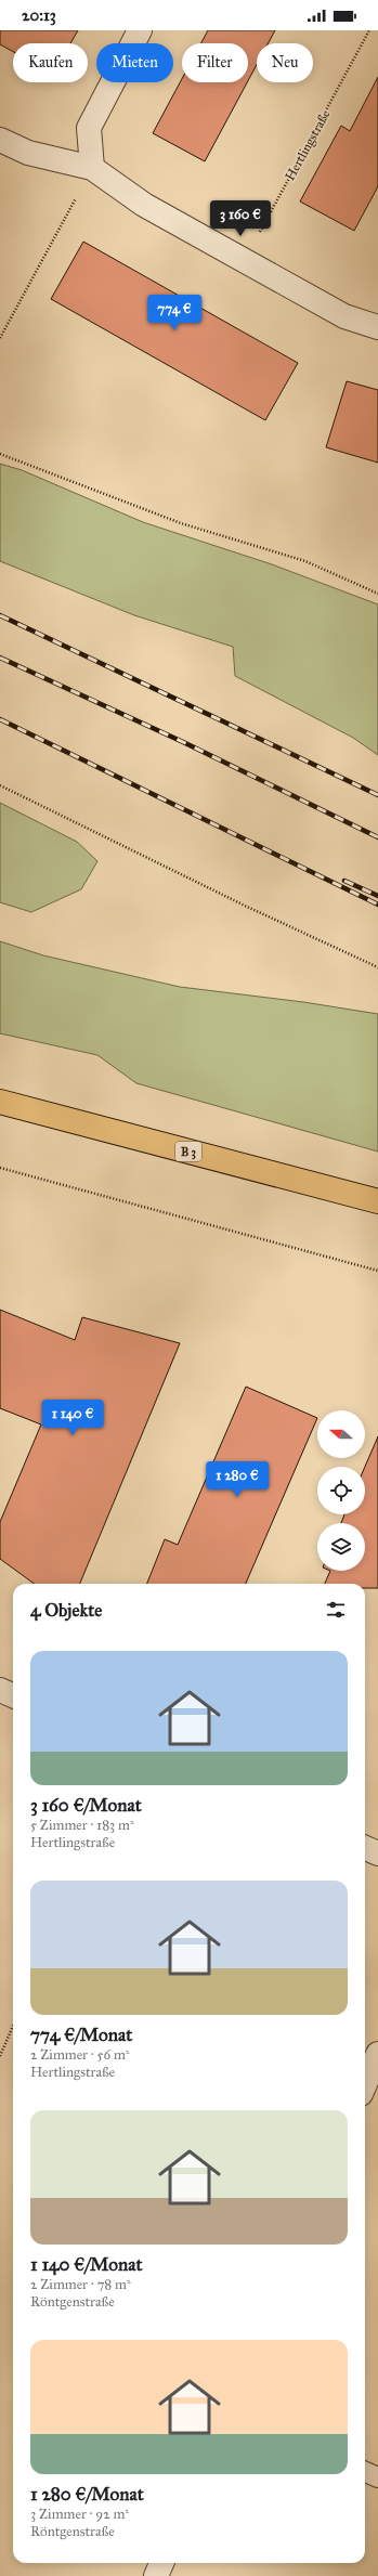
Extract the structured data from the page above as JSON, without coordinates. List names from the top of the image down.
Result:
{
  "streets": {
    "main road": ["B 3"],
    "path": ["Hertlingstraße"]
  },
  "north": "left",
  "page": {
    "status": "20:13",
    "chip": [
      "Kaufen",
      "Mieten",
      "Filter",
      "Neu"
    ],
    "price": [
      "3 160 €",
      "774 €",
      "1 140 €",
      "1 280 €"
    ],
    "heading": "4 Objekte",
    "list": [
      {
        "name": "3 160 €/Monat",
        "note": "5 Zimmer · 183 m² · Hertlingstraße"
      },
      {
        "name": "774 €/Monat",
        "note": "2 Zimmer · 56 m² · Hertlingstraße"
      },
      {
        "name": "1 140 €/Monat",
        "note": "2 Zimmer · 78 m² · Röntgenstraße"
      },
      {
        "name": "1 280 €/Monat",
        "note": "3 Zimmer · 92 m² · Röntgenstraße"
      }
    ]
  }
}
